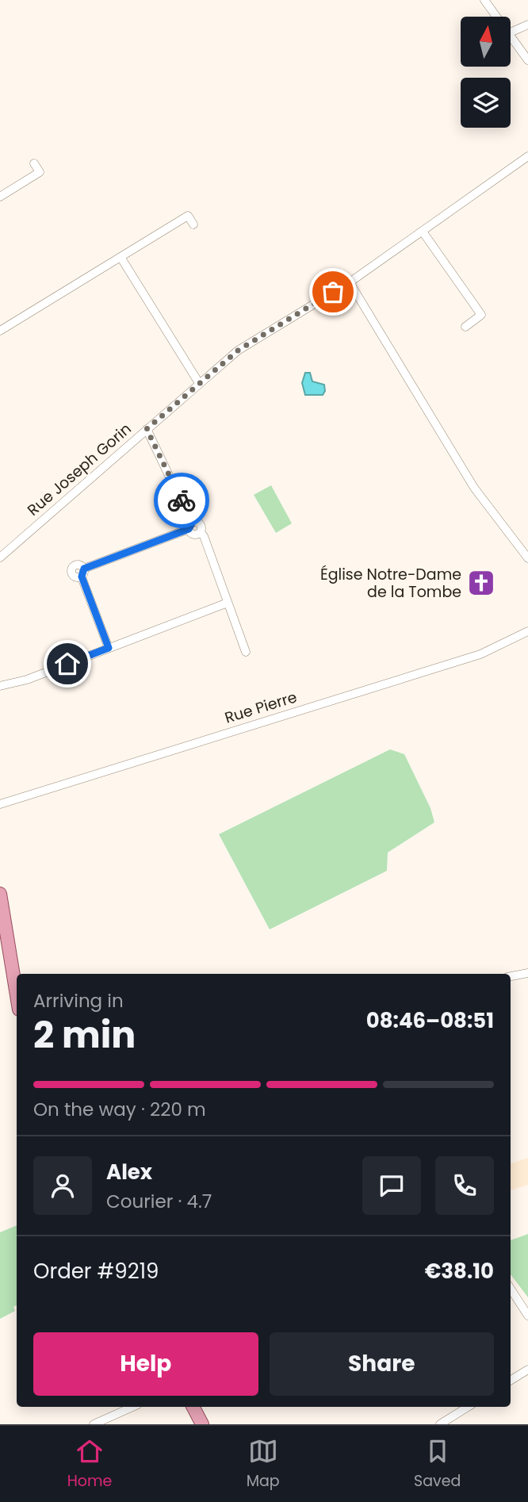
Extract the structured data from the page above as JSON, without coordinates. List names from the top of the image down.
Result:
{
  "streets": {
    "street": ["Rue Joseph Gorin", "Rue Pierre"]
  },
  "places": {
    "church": ["Église Notre-Dame de la Tombe"]
  },
  "north": "top",
  "page": {
    "heading": ["2 min", "Arriving in", "08:46–08:51"],
    "panel": [
      "Alex",
      "Courier · 4.7",
      "Order #9219",
      "€38.10"
    ],
    "bar": "On the way · 220 m",
    "buttons": ["Help", "Share"],
    "tabs": ["Home", "Map", "Saved"]
  }
}
